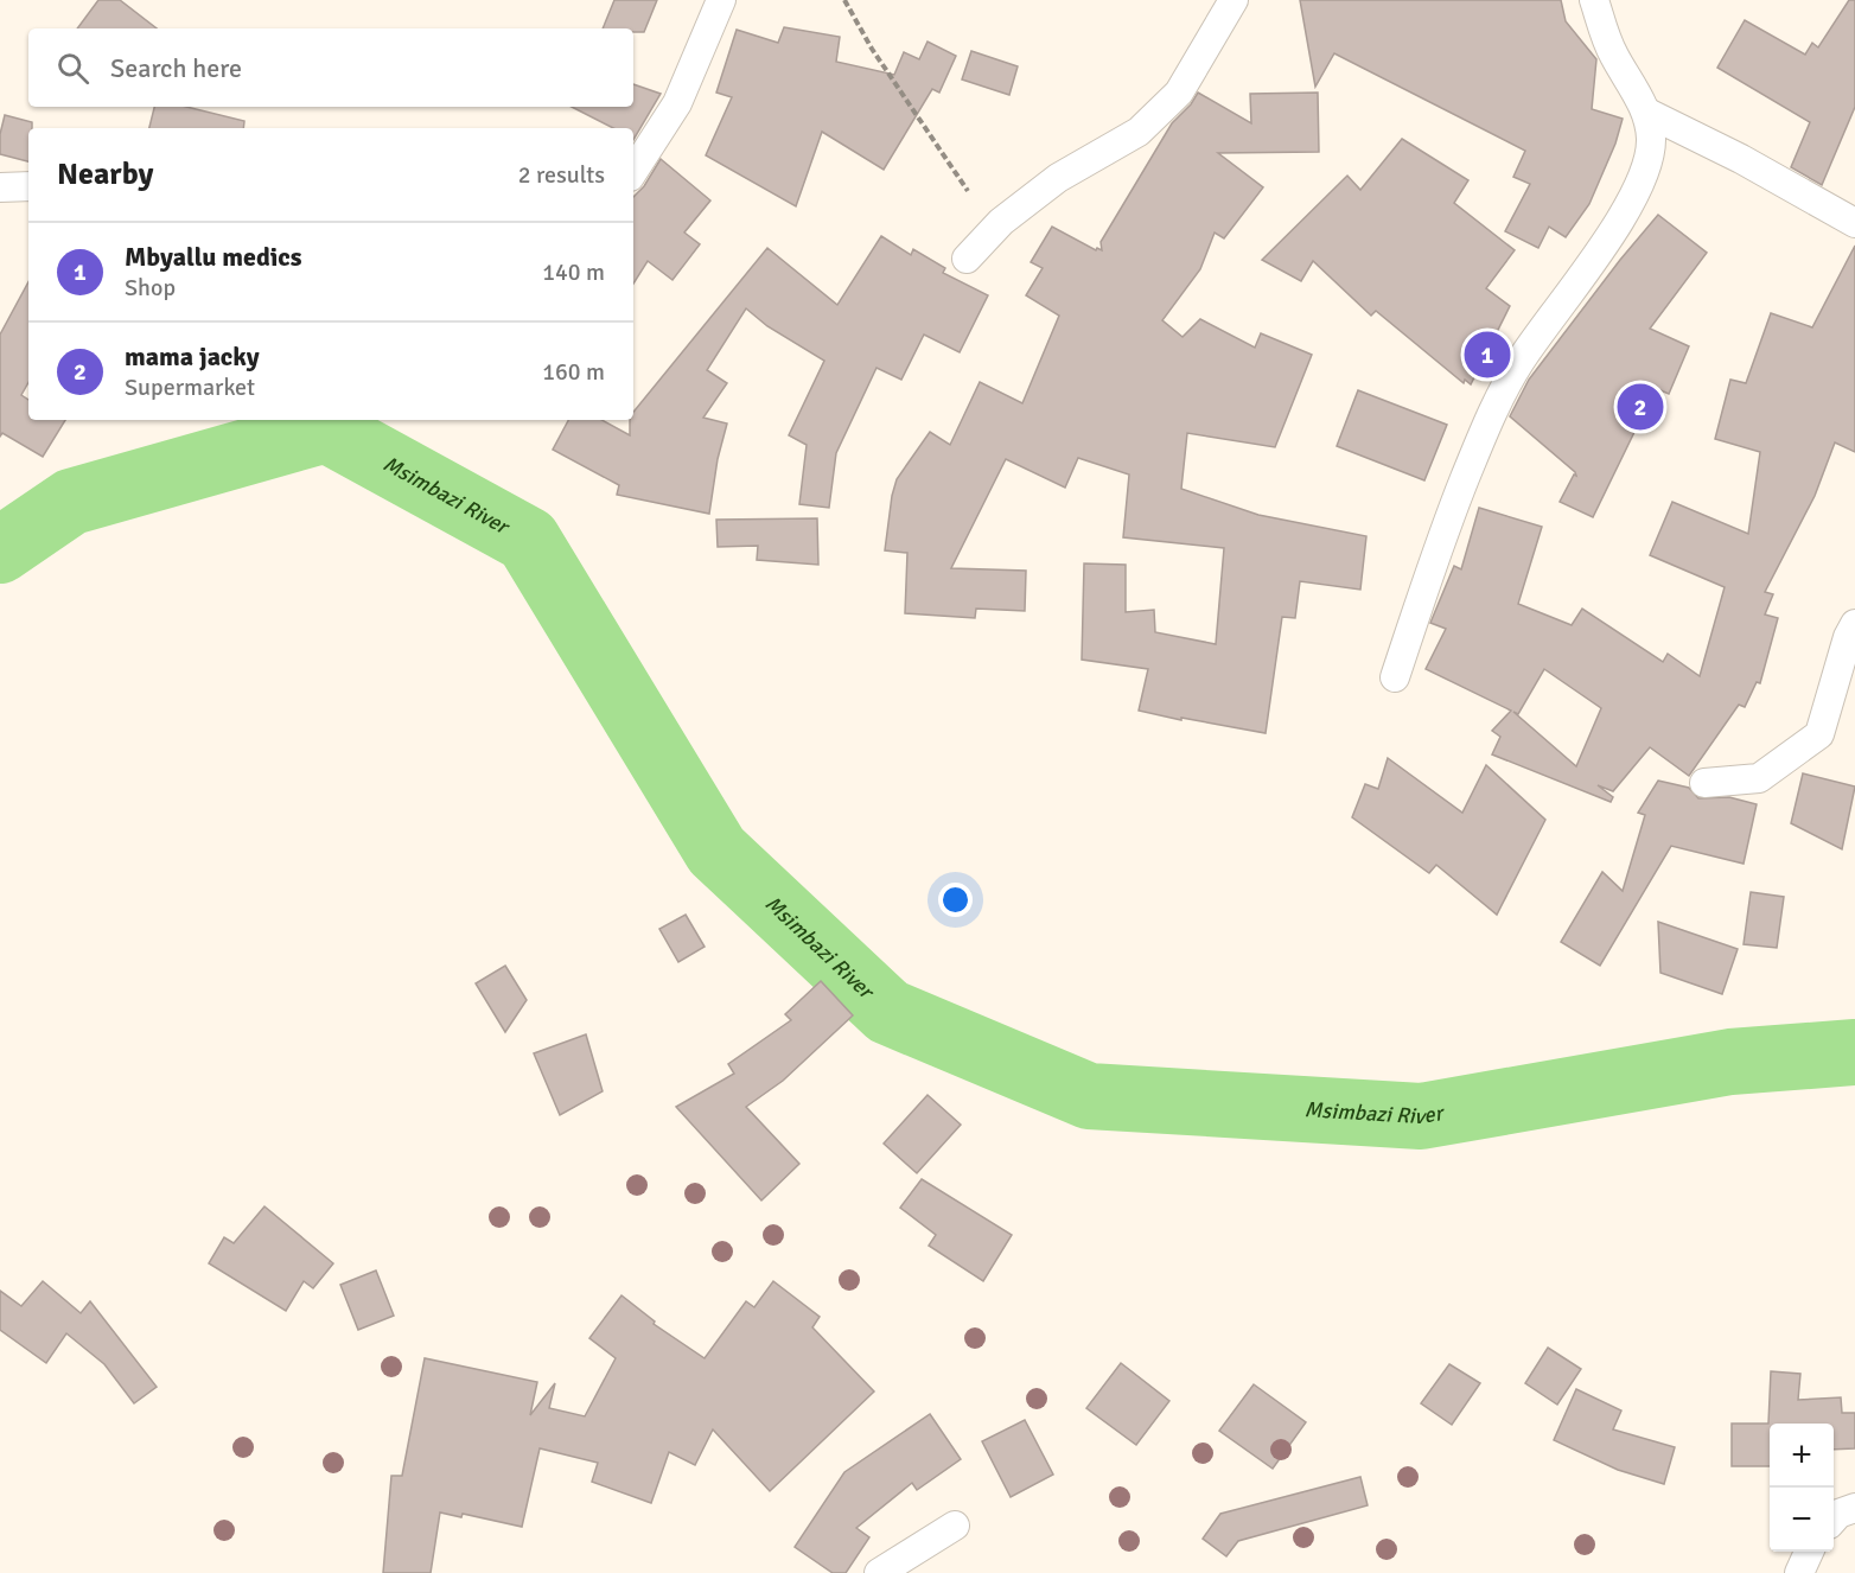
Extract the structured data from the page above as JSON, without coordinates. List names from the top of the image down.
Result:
{
  "water": ["Msimbazi River"],
  "page": {
    "search": "Search here",
    "heading": ["Nearby", "2 results"],
    "list": [
      {
        "mark": "1",
        "name": "Mbyallu medics",
        "note": "Shop",
        "value": "140 m"
      },
      {
        "mark": "2",
        "name": "mama jacky",
        "note": "Supermarket",
        "value": "160 m"
      }
    ],
    "pins": ["1", "2"],
    "map_buttons": ["+", "−"]
  }
}
